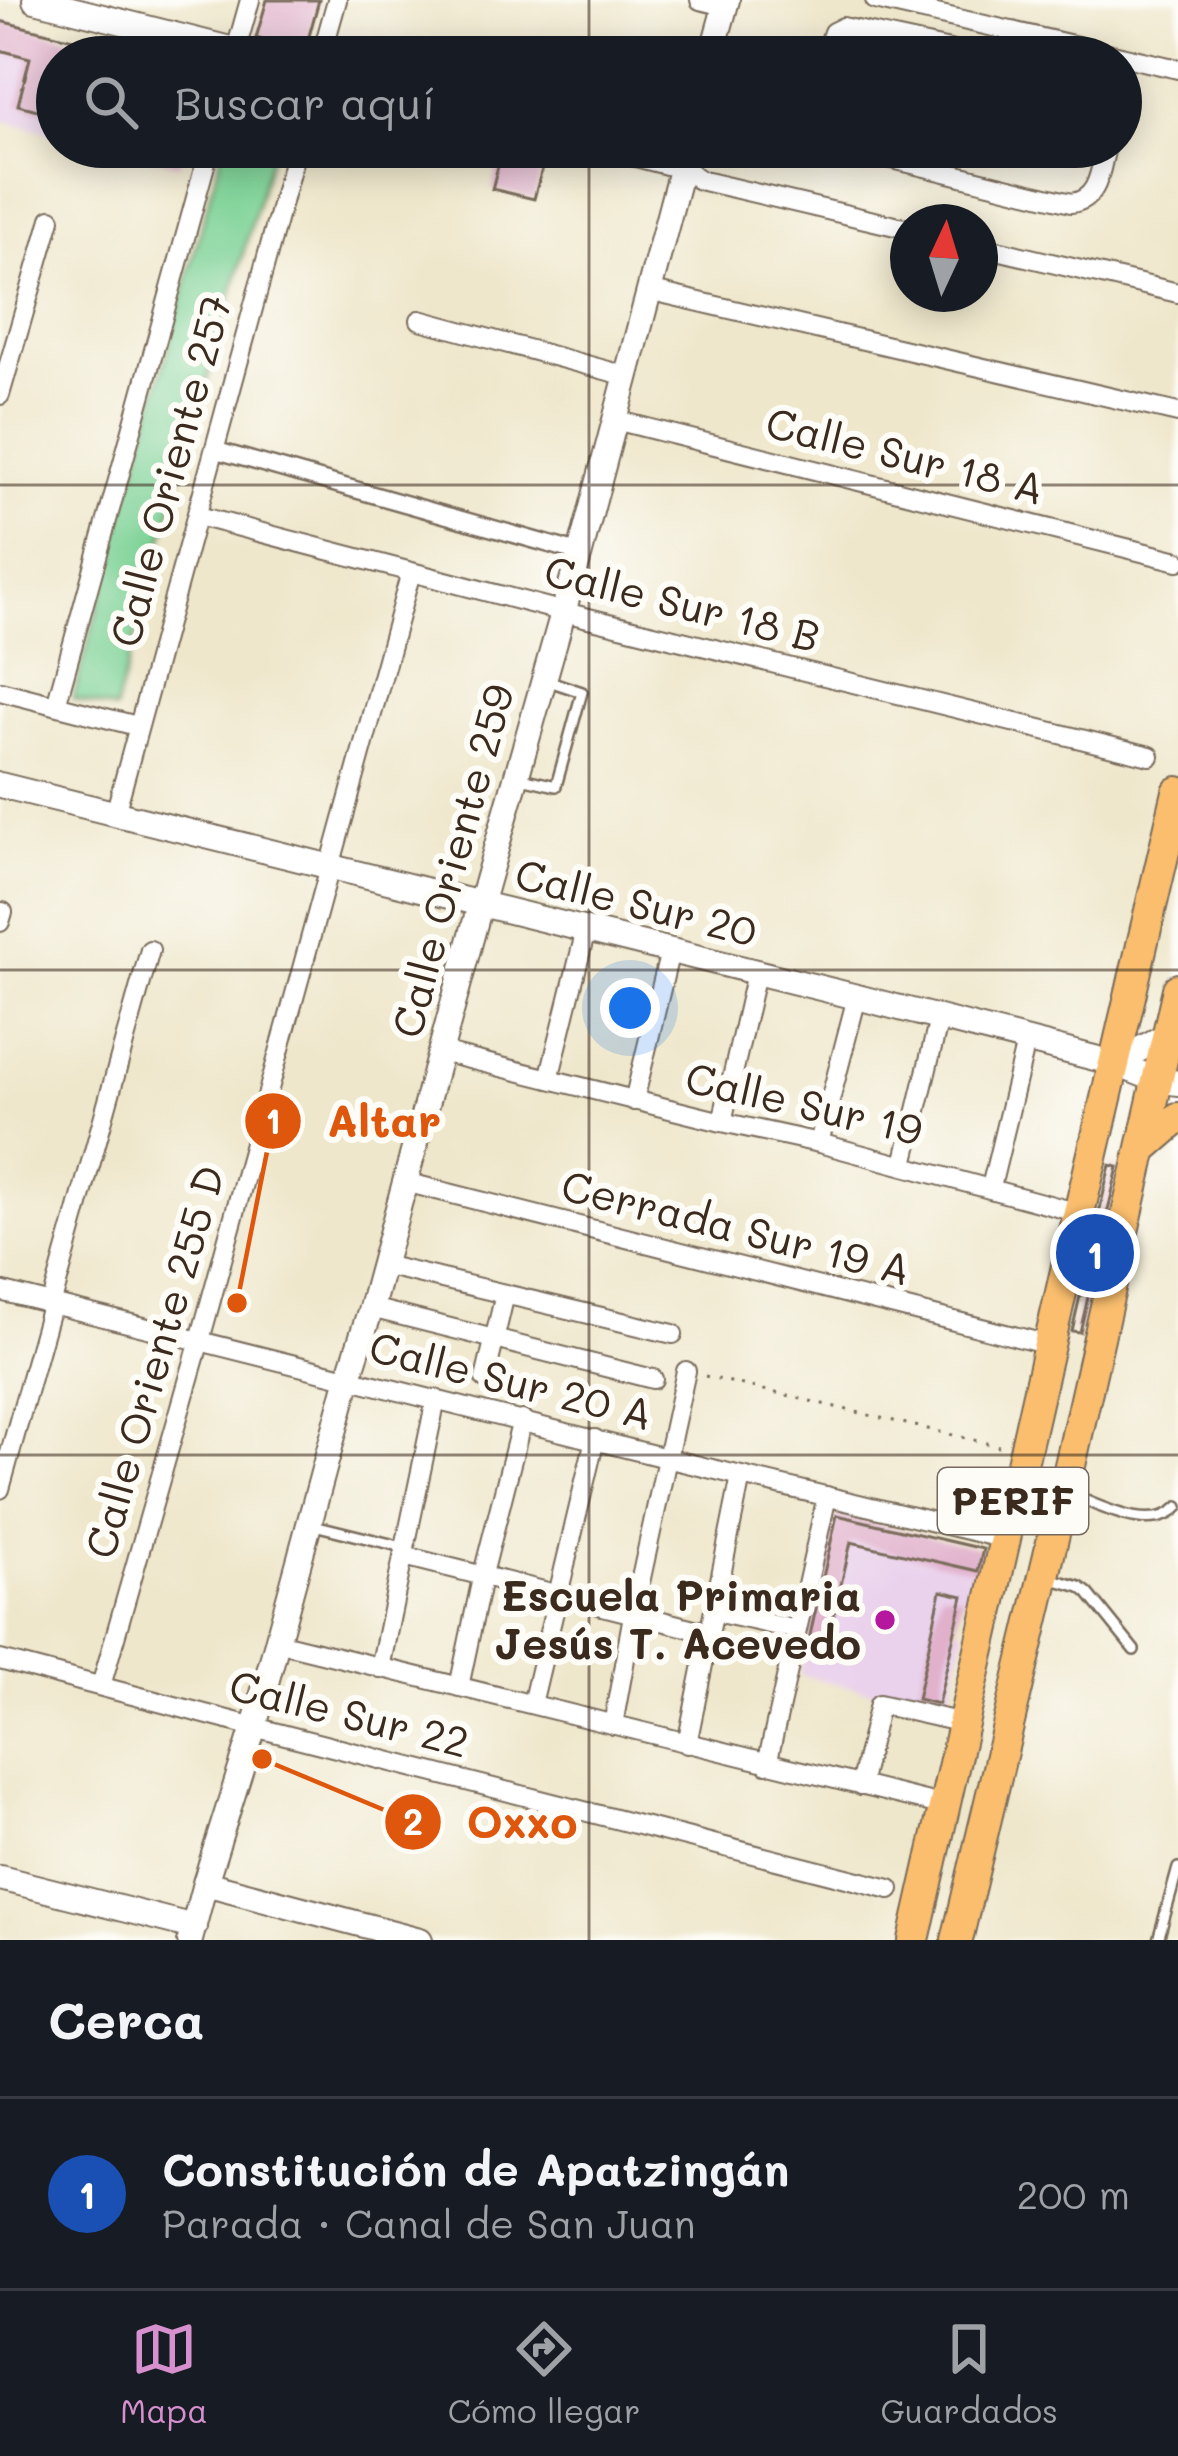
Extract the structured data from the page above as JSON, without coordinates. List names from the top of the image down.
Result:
{
  "streets": {
    "main road": ["PERIF"],
    "street": [
      "Calle Sur 18 A",
      "Calle Oriente 257",
      "Calle Sur 18 B",
      "Calle Oriente 259",
      "Calle Sur 20",
      "Calle Sur 19",
      "Cerrada Sur 19 A",
      "Calle Oriente 255 D",
      "Calle Sur 20 A",
      "Calle Sur 22"
    ]
  },
  "crossings": [
    ["Calle Sur 18 A", "Calle Oriente 259"],
    ["Calle Oriente 257", "Calle Sur 18 B"],
    ["Calle Oriente 257", "Calle Sur 20"],
    ["Calle Sur 18 B", "Calle Oriente 259"],
    ["Calle Sur 18 B", "Calle Oriente 255 D"],
    ["Calle Oriente 259", "Calle Sur 20"],
    ["Calle Oriente 259", "Calle Sur 19"],
    ["Calle Oriente 259", "Cerrada Sur 19 A"],
    ["Calle Oriente 259", "Calle Sur 20 A"],
    ["Calle Oriente 259", "Calle Sur 22"],
    ["Calle Sur 20", "Calle Oriente 255 D"],
    ["Calle Sur 20", "PERIF"],
    ["Calle Sur 19", "PERIF"],
    ["Cerrada Sur 19 A", "PERIF"],
    ["Calle Oriente 255 D", "Calle Sur 20 A"],
    ["Calle Oriente 255 D", "Calle Sur 22"],
    ["Calle Sur 20 A", "PERIF"]
  ],
  "places": ["Altar", "Escuela Primaria Jesús T. Acevedo", "Oxxo"],
  "north": "top",
  "page": {
    "search": "Buscar aquí",
    "pins": "1",
    "heading": "Cerca",
    "list": [
      {
        "mark": "1",
        "name": "Constitución de Apatzingán",
        "note": "Parada · Canal de San Juan",
        "value": "200 m"
      }
    ],
    "nav": ["Mapa", "Cómo llegar", "Guardados"]
  }
}
